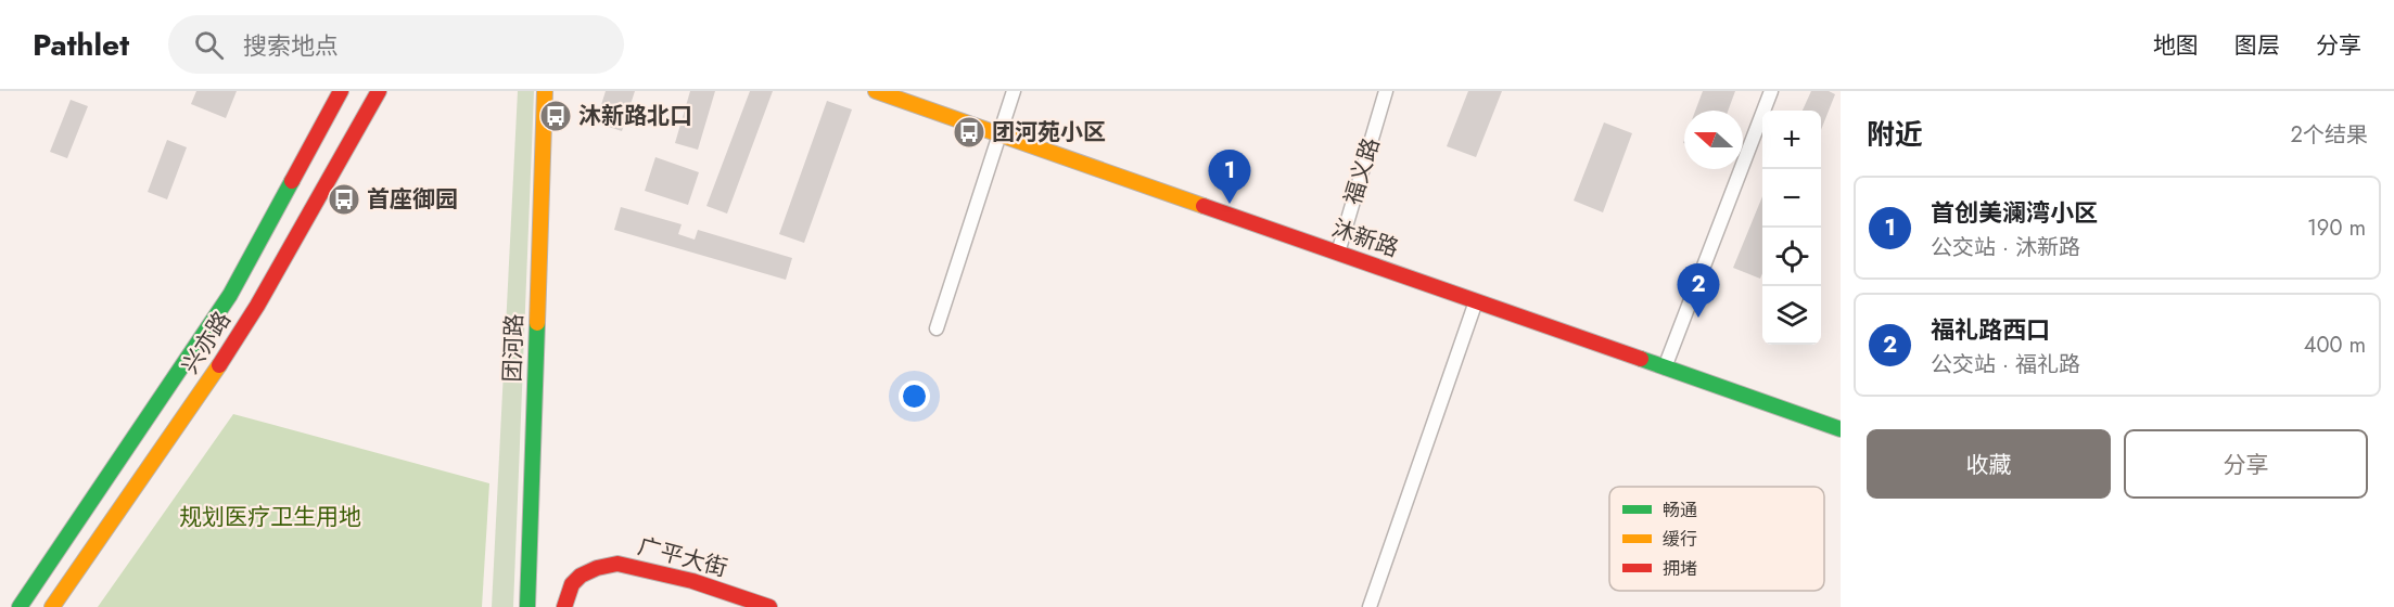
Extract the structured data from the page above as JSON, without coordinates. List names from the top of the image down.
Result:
{
  "streets": {
    "street": [
      "福义路",
      "沐新路",
      "兴亦路",
      "团河路",
      "广平大街"
    ]
  },
  "crossings": [
    ["福义路", "沐新路"]
  ],
  "parks": ["规划医疗卫生用地"],
  "places": {
    "bus stop": ["沐新路北口", "团河苑小区", "首座御园"]
  },
  "legend": ["畅通", "缓行", "拥堵"],
  "north": "left",
  "page": {
    "header": "Pathlet",
    "search": "搜索地点",
    "nav": ["地图", "图层", "分享"],
    "heading": ["附近", "2个结果"],
    "map_buttons": ["+", "−"],
    "pins": ["1", "2"],
    "list": [
      {
        "mark": "1",
        "name": "首创美澜湾小区",
        "note": "公交站 · 沐新路",
        "value": "190 m"
      },
      {
        "mark": "2",
        "name": "福礼路西口",
        "note": "公交站 · 福礼路",
        "value": "400 m"
      }
    ],
    "buttons": ["收藏", "分享"]
  }
}
